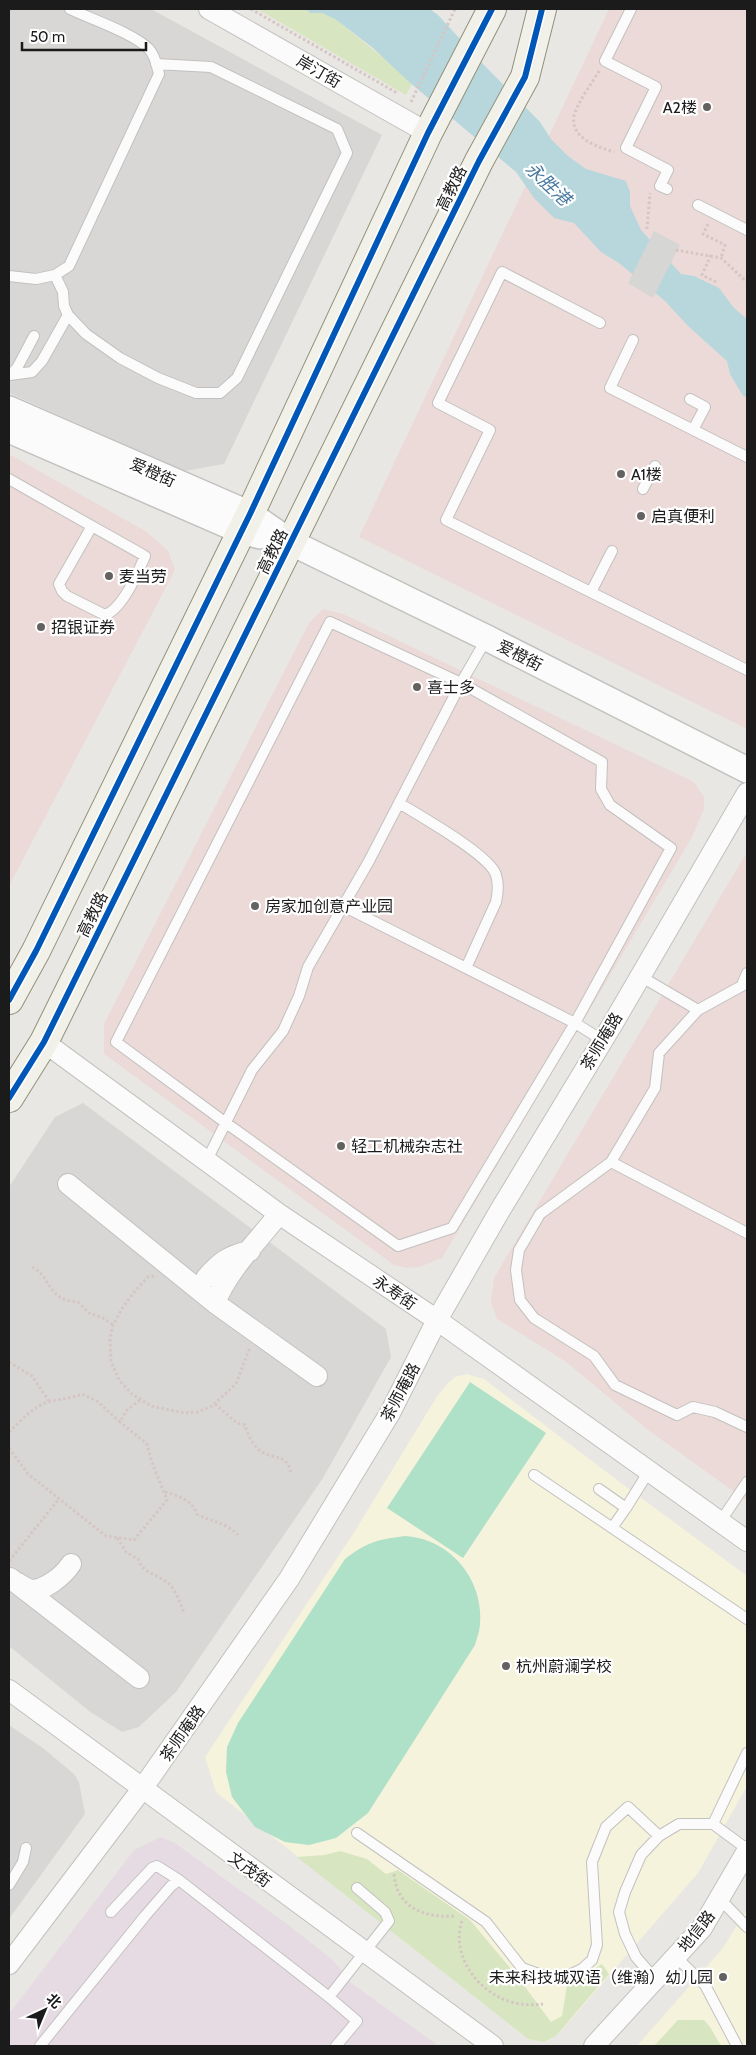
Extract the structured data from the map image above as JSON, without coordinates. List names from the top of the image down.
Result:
{
  "streets": {
    "main road": ["高教路"],
    "street": [
      "岸汀街",
      "爱橙街",
      "茶师庵路",
      "永寿街",
      "文茂街",
      "地信路"
    ]
  },
  "crossings": [
    ["高教路", "爱橙街"],
    ["高教路", "永寿街"],
    ["茶师庵路", "永寿街"],
    ["茶师庵路", "文茂街"]
  ],
  "water": ["永胜港"],
  "places": [
    "A2楼",
    "A1楼",
    "启真便利",
    "麦当劳",
    "招银证券",
    "喜士多",
    "房家加创意产业园",
    "轻工机械杂志社",
    "杭州蔚澜学校",
    "未来科技城双语（维瀚）幼儿园"
  ],
  "scale_bar": "50 m",
  "north": "top right"
}
